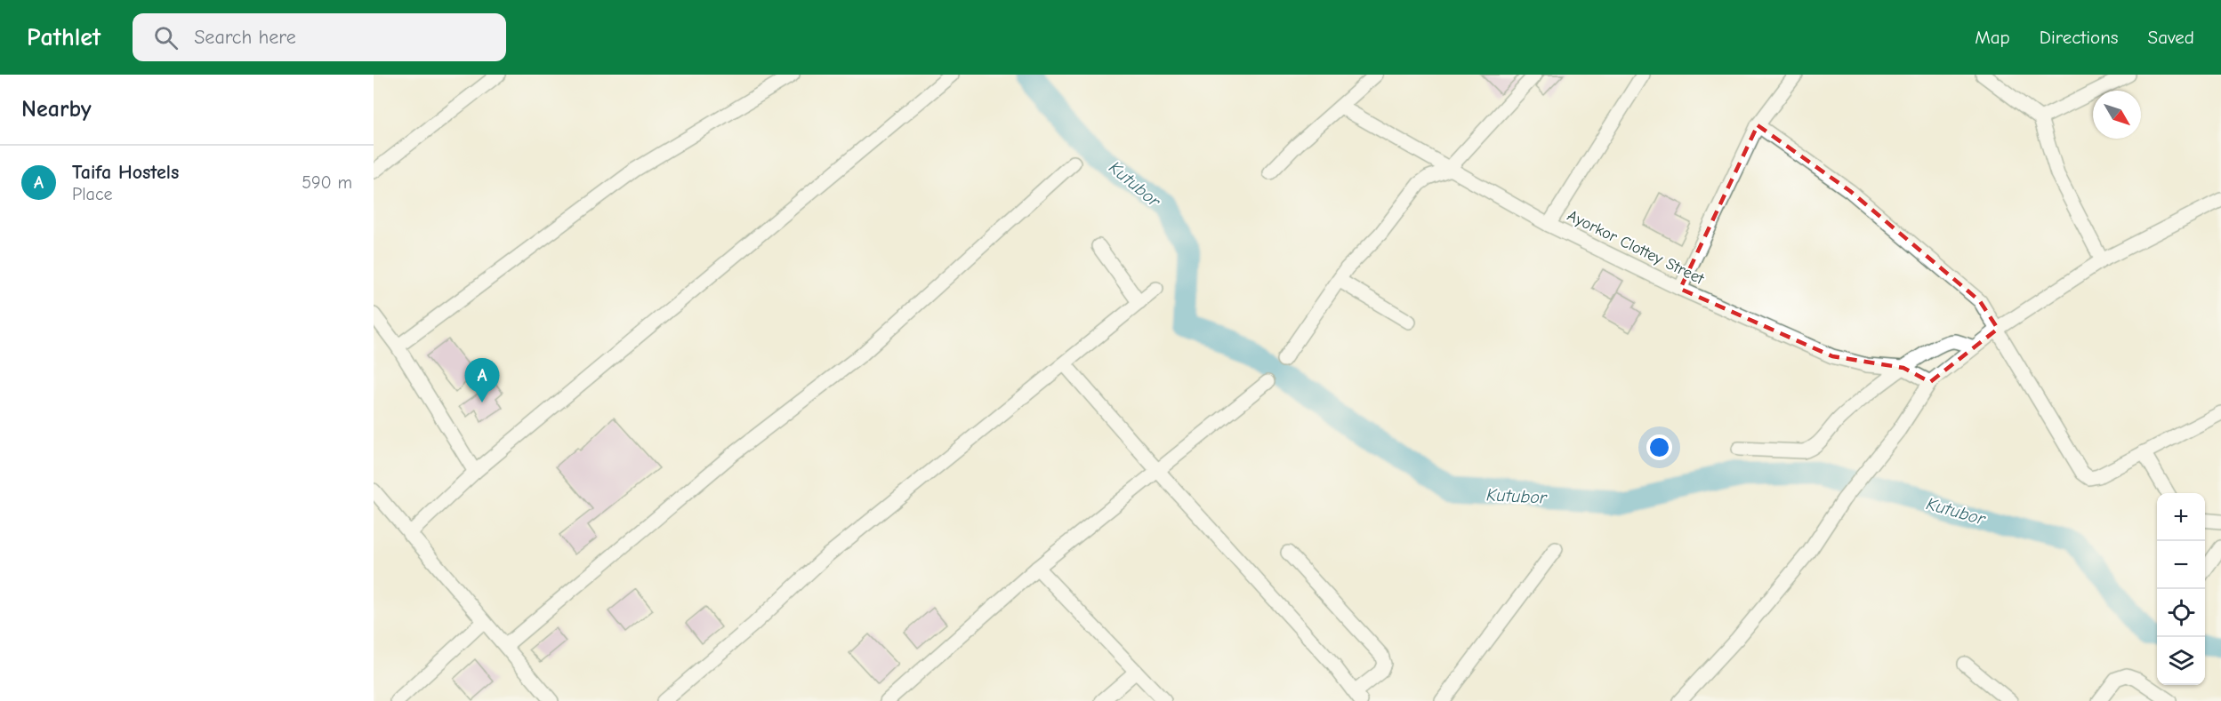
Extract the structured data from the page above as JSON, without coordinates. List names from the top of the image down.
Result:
{
  "streets": {
    "street": ["Ayorkor Clottey Street"]
  },
  "water": ["Kutubor"],
  "north": "bottom right",
  "page": {
    "header": "Pathlet",
    "search": "Search here",
    "nav": ["Map", "Directions", "Saved"],
    "heading": "Nearby",
    "list": [
      {
        "mark": "A",
        "name": "Taifa Hostels",
        "note": "Place",
        "value": "590 m"
      }
    ],
    "pins": "A",
    "map_buttons": ["+", "−"]
  }
}
